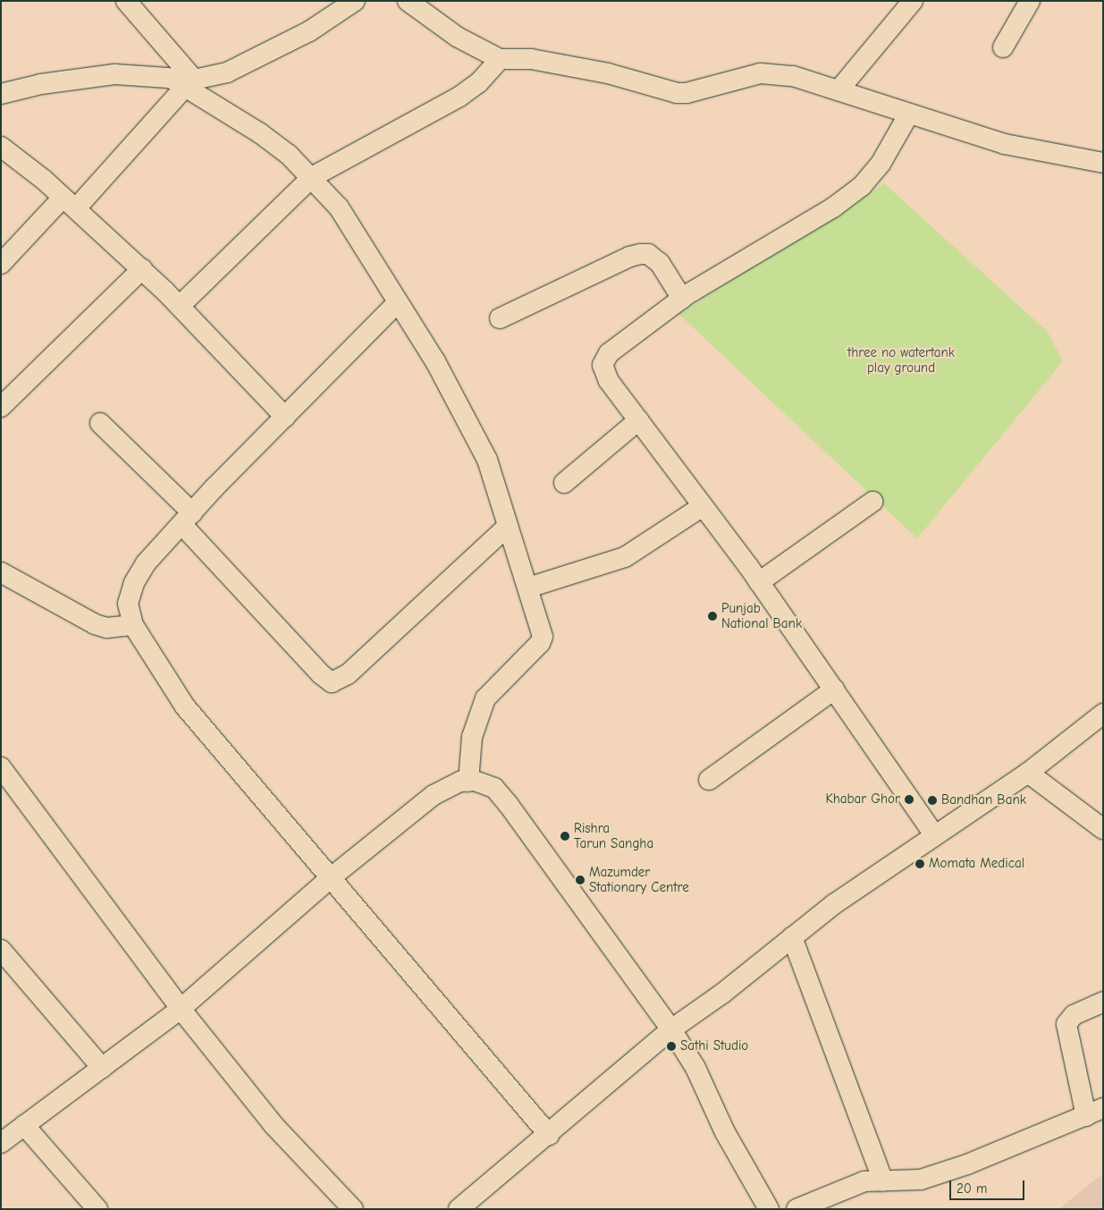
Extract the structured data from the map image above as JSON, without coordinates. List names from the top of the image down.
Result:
{
  "parks": ["three no watertank play ground"],
  "places": [
    "Punjab National Bank",
    "Khabar Ghor",
    "Bandhan Bank",
    "Rishra Tarun Sangha",
    "Momata Medical",
    "Mazumder Stationary Centre",
    "Sathi Studio"
  ],
  "scale_bar": "20 m"
}
